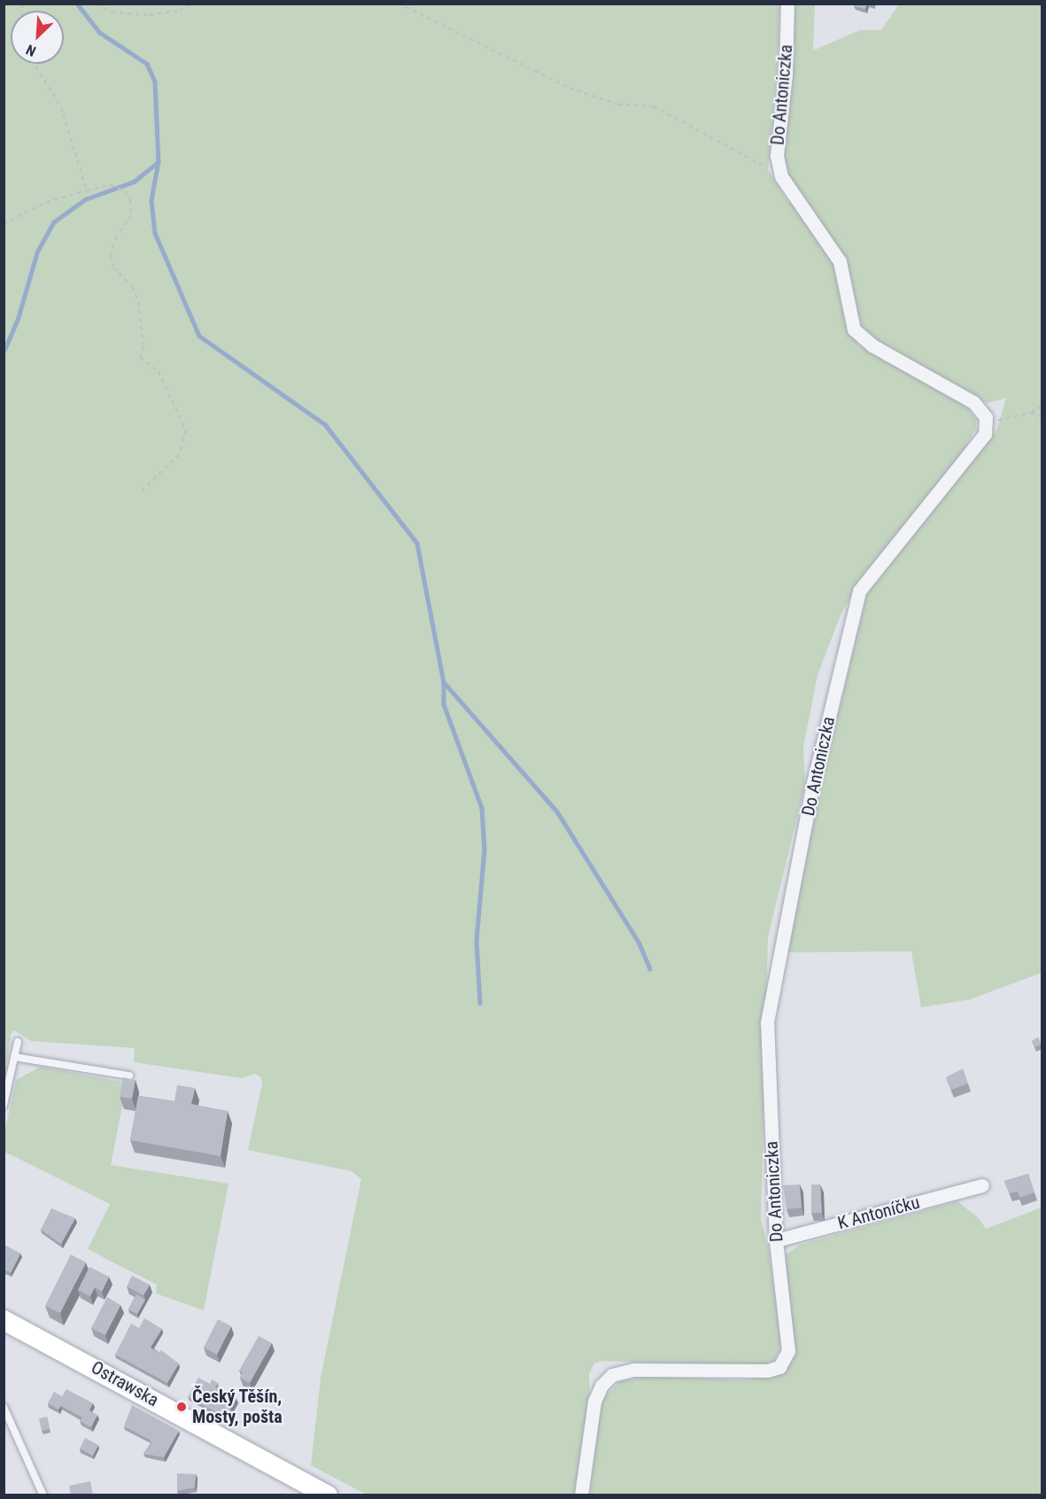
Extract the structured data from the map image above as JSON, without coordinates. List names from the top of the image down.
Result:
{
  "streets": {
    "main road": ["Ostrawska"],
    "street": ["Do Antoniczka", "K Antoníčku"]
  },
  "crossings": [
    ["Do Antoniczka", "K Antoníčku"]
  ],
  "places": ["Český Těšín, Mosty, pošta"],
  "north": "bottom left"
}
